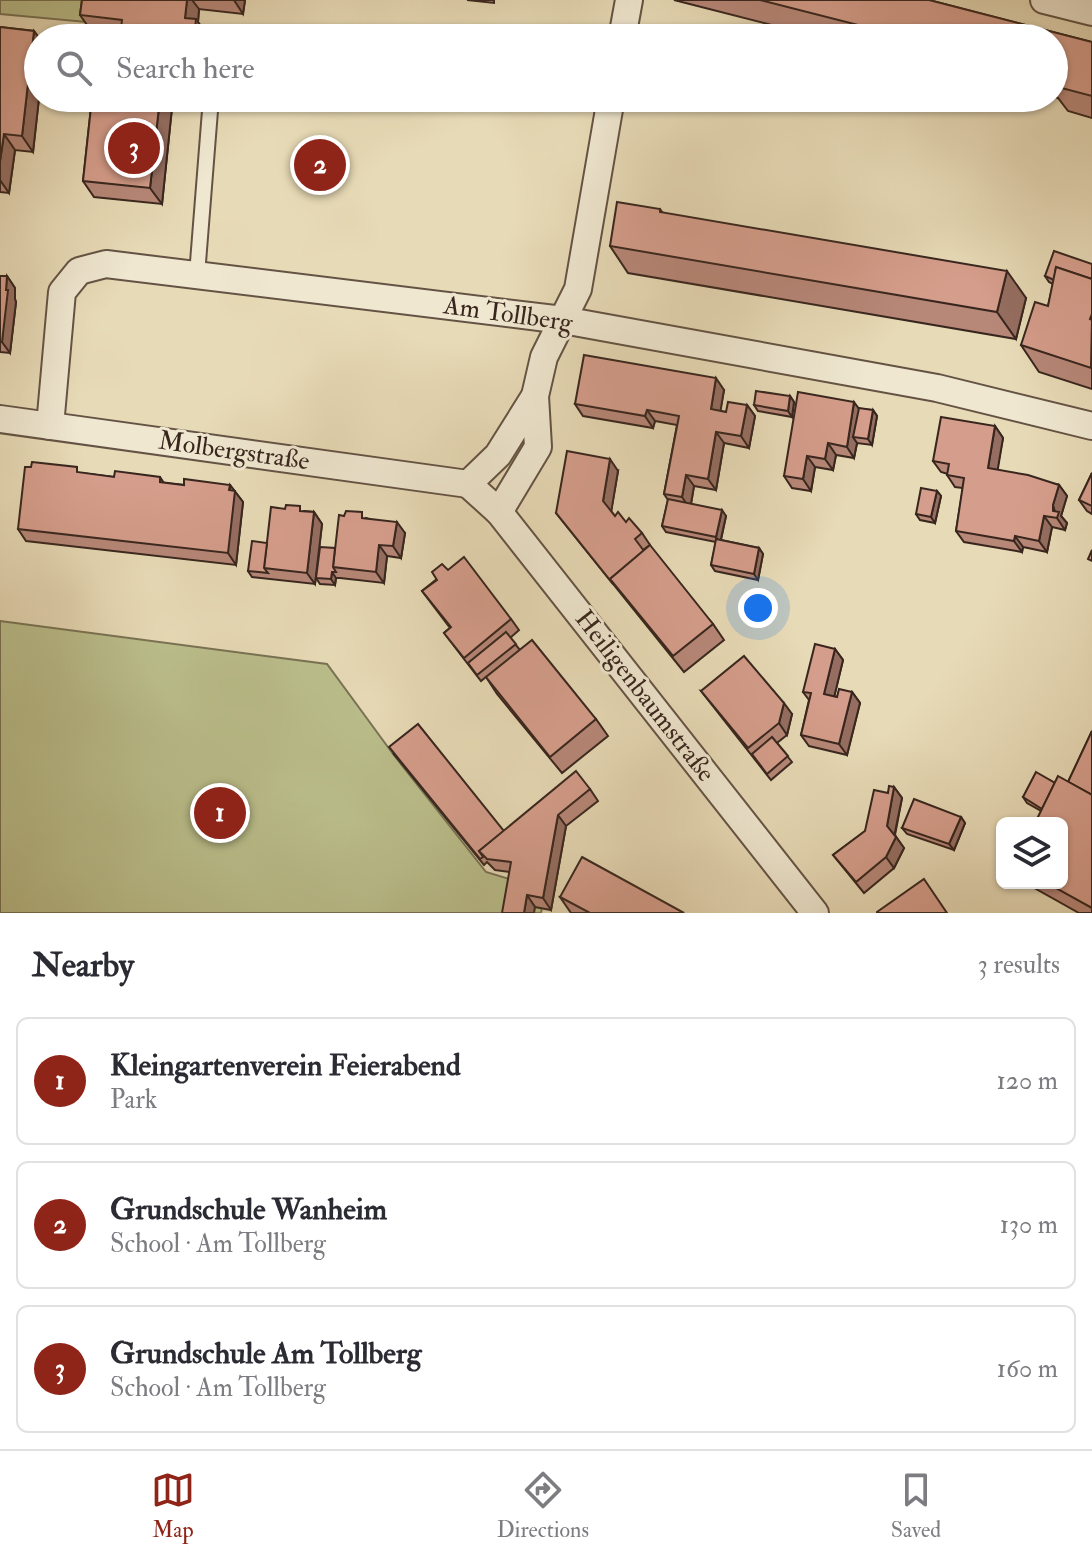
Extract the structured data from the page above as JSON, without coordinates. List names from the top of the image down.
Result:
{
  "streets": {
    "street": ["Am Tollberg", "Molbergstraße", "Heiligenbaumstraße"]
  },
  "crossings": [
    ["Am Tollberg", "Molbergstraße"],
    ["Molbergstraße", "Heiligenbaumstraße"]
  ],
  "page": {
    "search": "Search here",
    "pins": ["3", "2", "1"],
    "heading": ["Nearby", "3 results"],
    "list": [
      {
        "mark": "1",
        "name": "Kleingartenverein Feierabend",
        "note": "Park",
        "value": "120 m"
      },
      {
        "mark": "2",
        "name": "Grundschule Wanheim",
        "note": "School · Am Tollberg",
        "value": "130 m"
      },
      {
        "mark": "3",
        "name": "Grundschule Am Tollberg",
        "note": "School · Am Tollberg",
        "value": "160 m"
      }
    ],
    "nav": ["Map", "Directions", "Saved"]
  }
}
